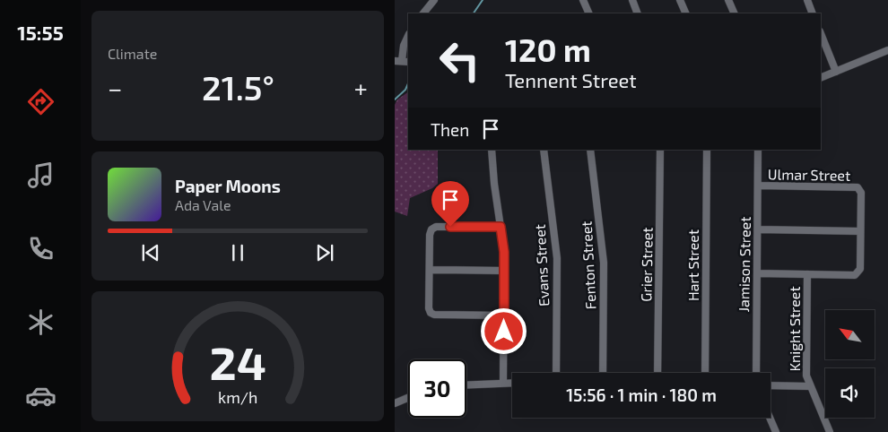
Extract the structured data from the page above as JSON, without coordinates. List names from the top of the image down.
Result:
{
  "streets": {
    "street": [
      "Ulmar Street",
      "Grier Street",
      "Jamison Street",
      "Evans Street",
      "Fenton Street",
      "Hart Street",
      "Knight Street"
    ]
  },
  "crossings": [
    ["Ulmar Street", "Jamison Street"]
  ],
  "north": "top left",
  "page": {
    "tabs": "15:55",
    "tile": "Climate",
    "turn": ["120 m", "Tennent Street"],
    "heat": ["−", "21.5°", "+"],
    "then": "Then",
    "song": ["Paper Moons", "Ada Vale"],
    "limit": "30",
    "trip": "15:56 · 1 min · 180 m",
    "gauge": ["24", "km/h"]
  }
}
